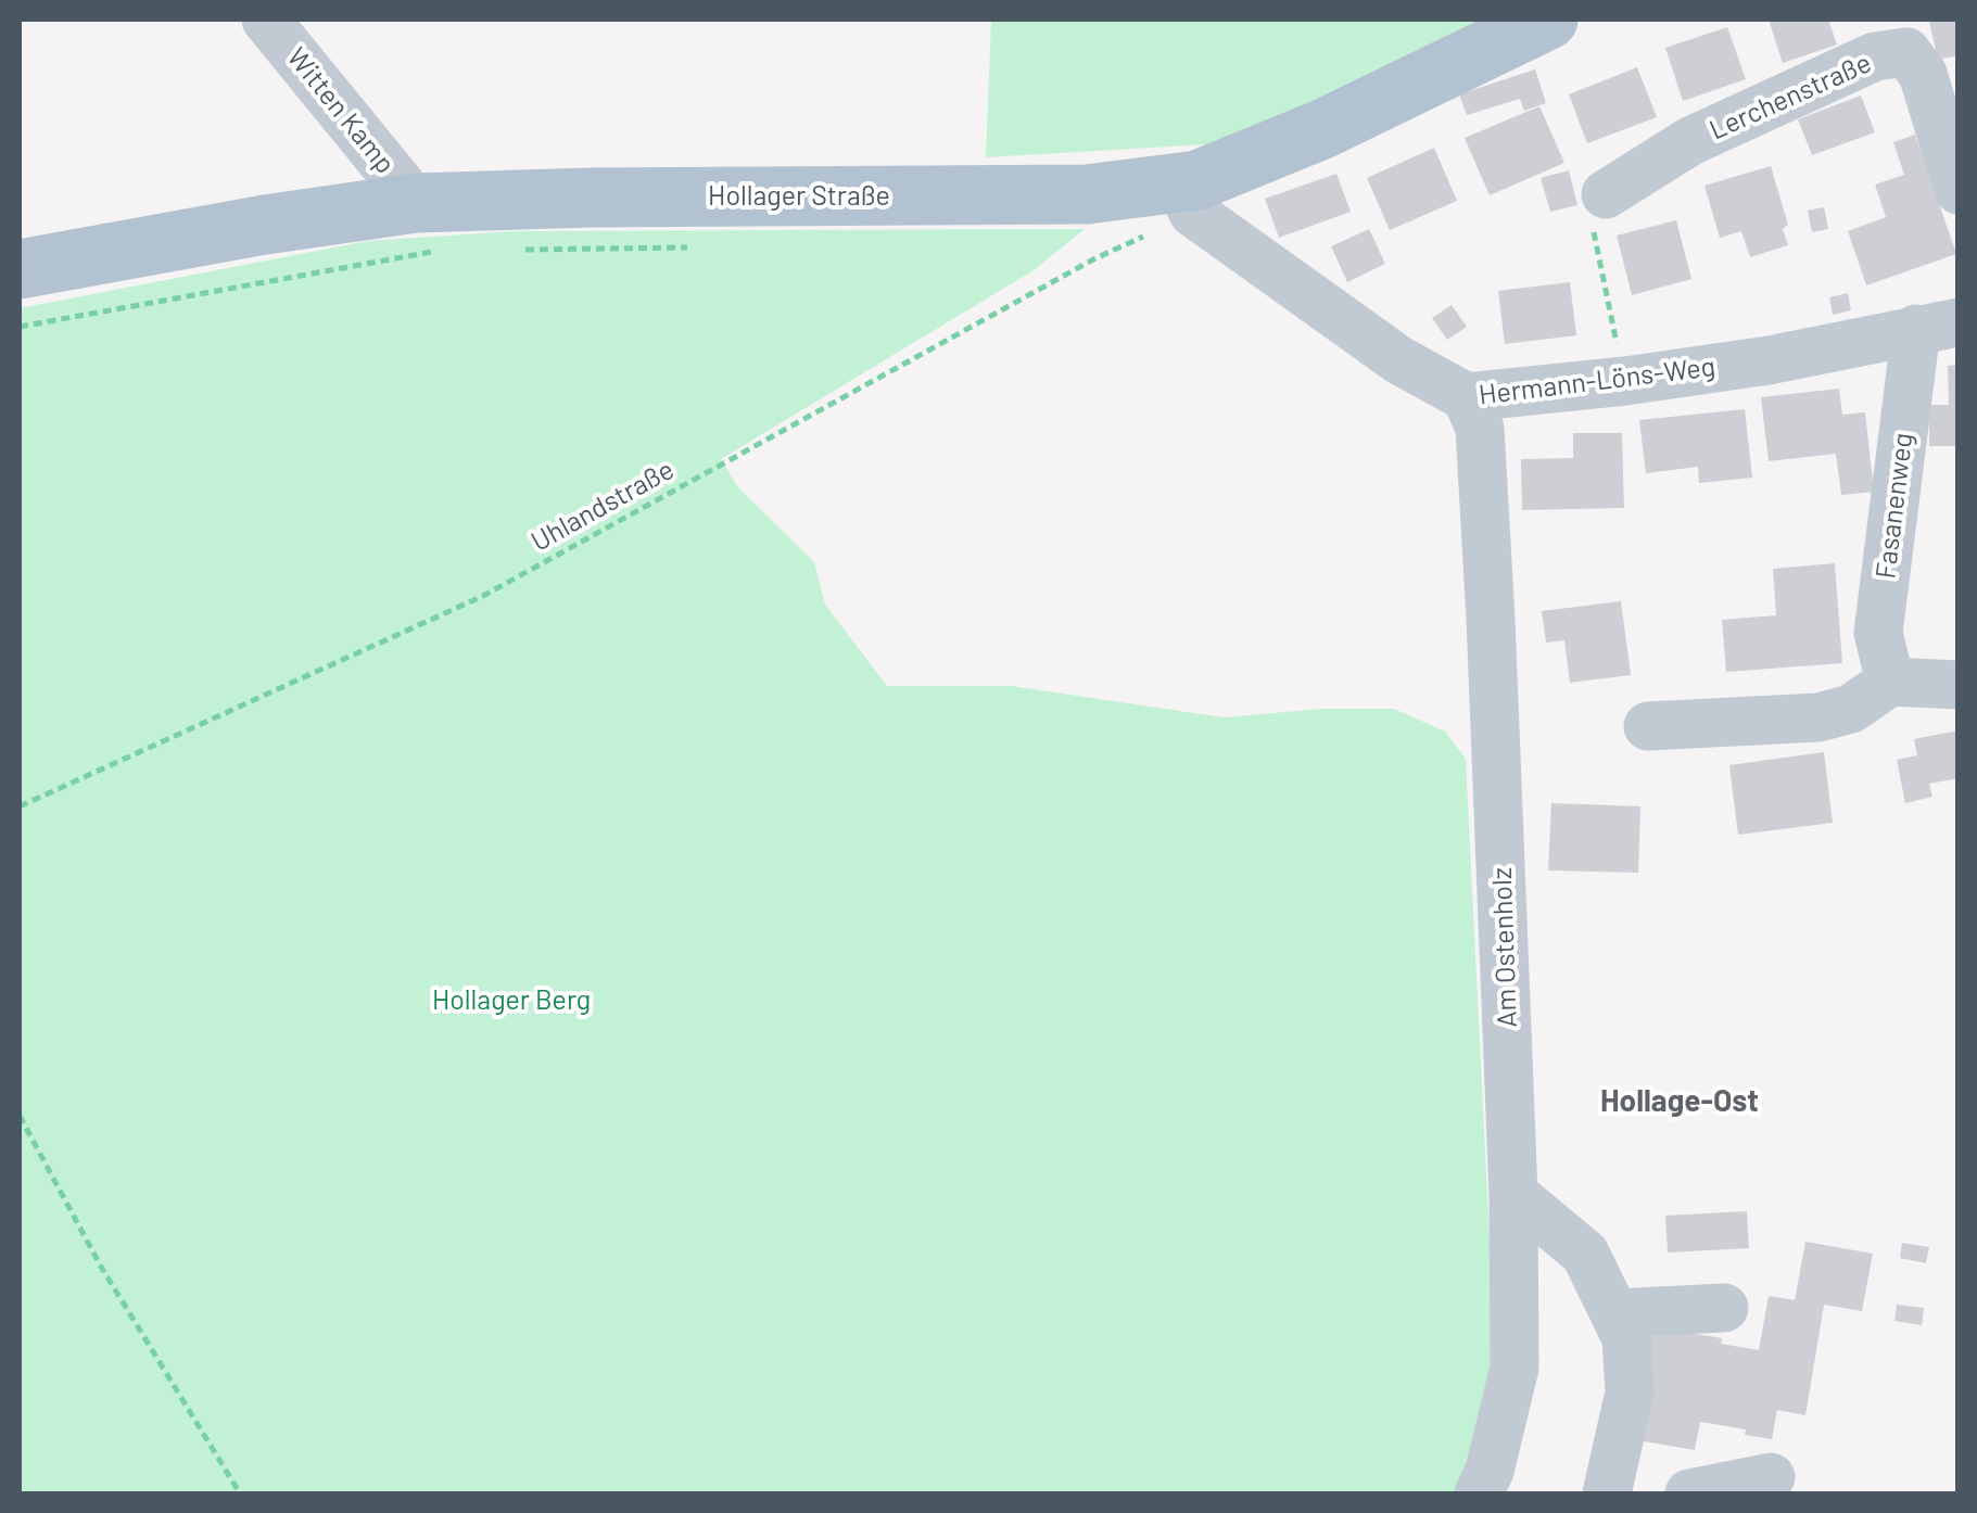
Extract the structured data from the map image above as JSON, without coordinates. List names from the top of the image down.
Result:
{
  "streets": {
    "main road": ["Hollager Straße"],
    "street": [
      "Lerchenstraße",
      "Witten Kamp",
      "Hermann-Löns-Weg",
      "Fasanenweg",
      "Am Ostenholz"
    ],
    "path": ["Uhlandstraße"]
  },
  "crossings": [
    ["Witten Kamp", "Hollager Straße"],
    ["Hollager Straße", "Hermann-Löns-Weg"],
    ["Hollager Straße", "Uhlandstraße"],
    ["Hermann-Löns-Weg", "Uhlandstraße"],
    ["Hermann-Löns-Weg", "Fasanenweg"],
    ["Hermann-Löns-Weg", "Am Ostenholz"]
  ],
  "districts": ["Hollage-Ost"],
  "parks": ["Hollager Berg"]
}
